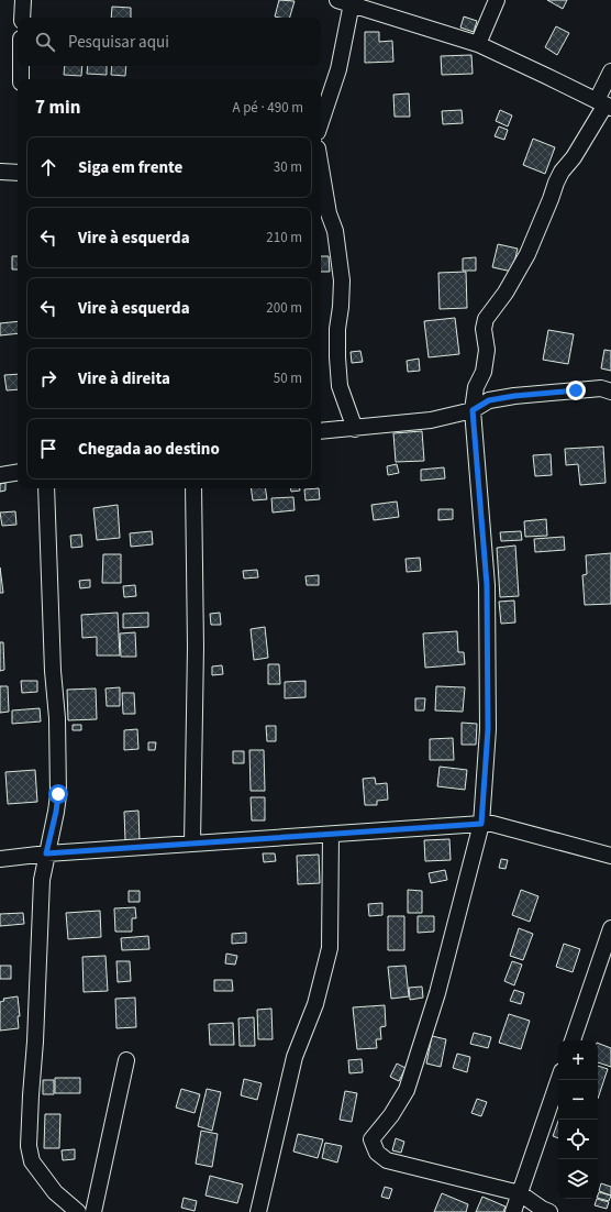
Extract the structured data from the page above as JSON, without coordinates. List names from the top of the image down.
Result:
{
  "page": {
    "search": "Pesquisar aqui",
    "heading": ["7 min", "A pé · 490 m"],
    "list": [
      ["Siga em frente", "30 m"],
      ["Vire à esquerda", "210 m"],
      ["Vire à esquerda", "200 m"],
      ["Vire à direita", "50 m"],
      "Chegada ao destino"
    ],
    "map_buttons": ["+", "−"]
  }
}
